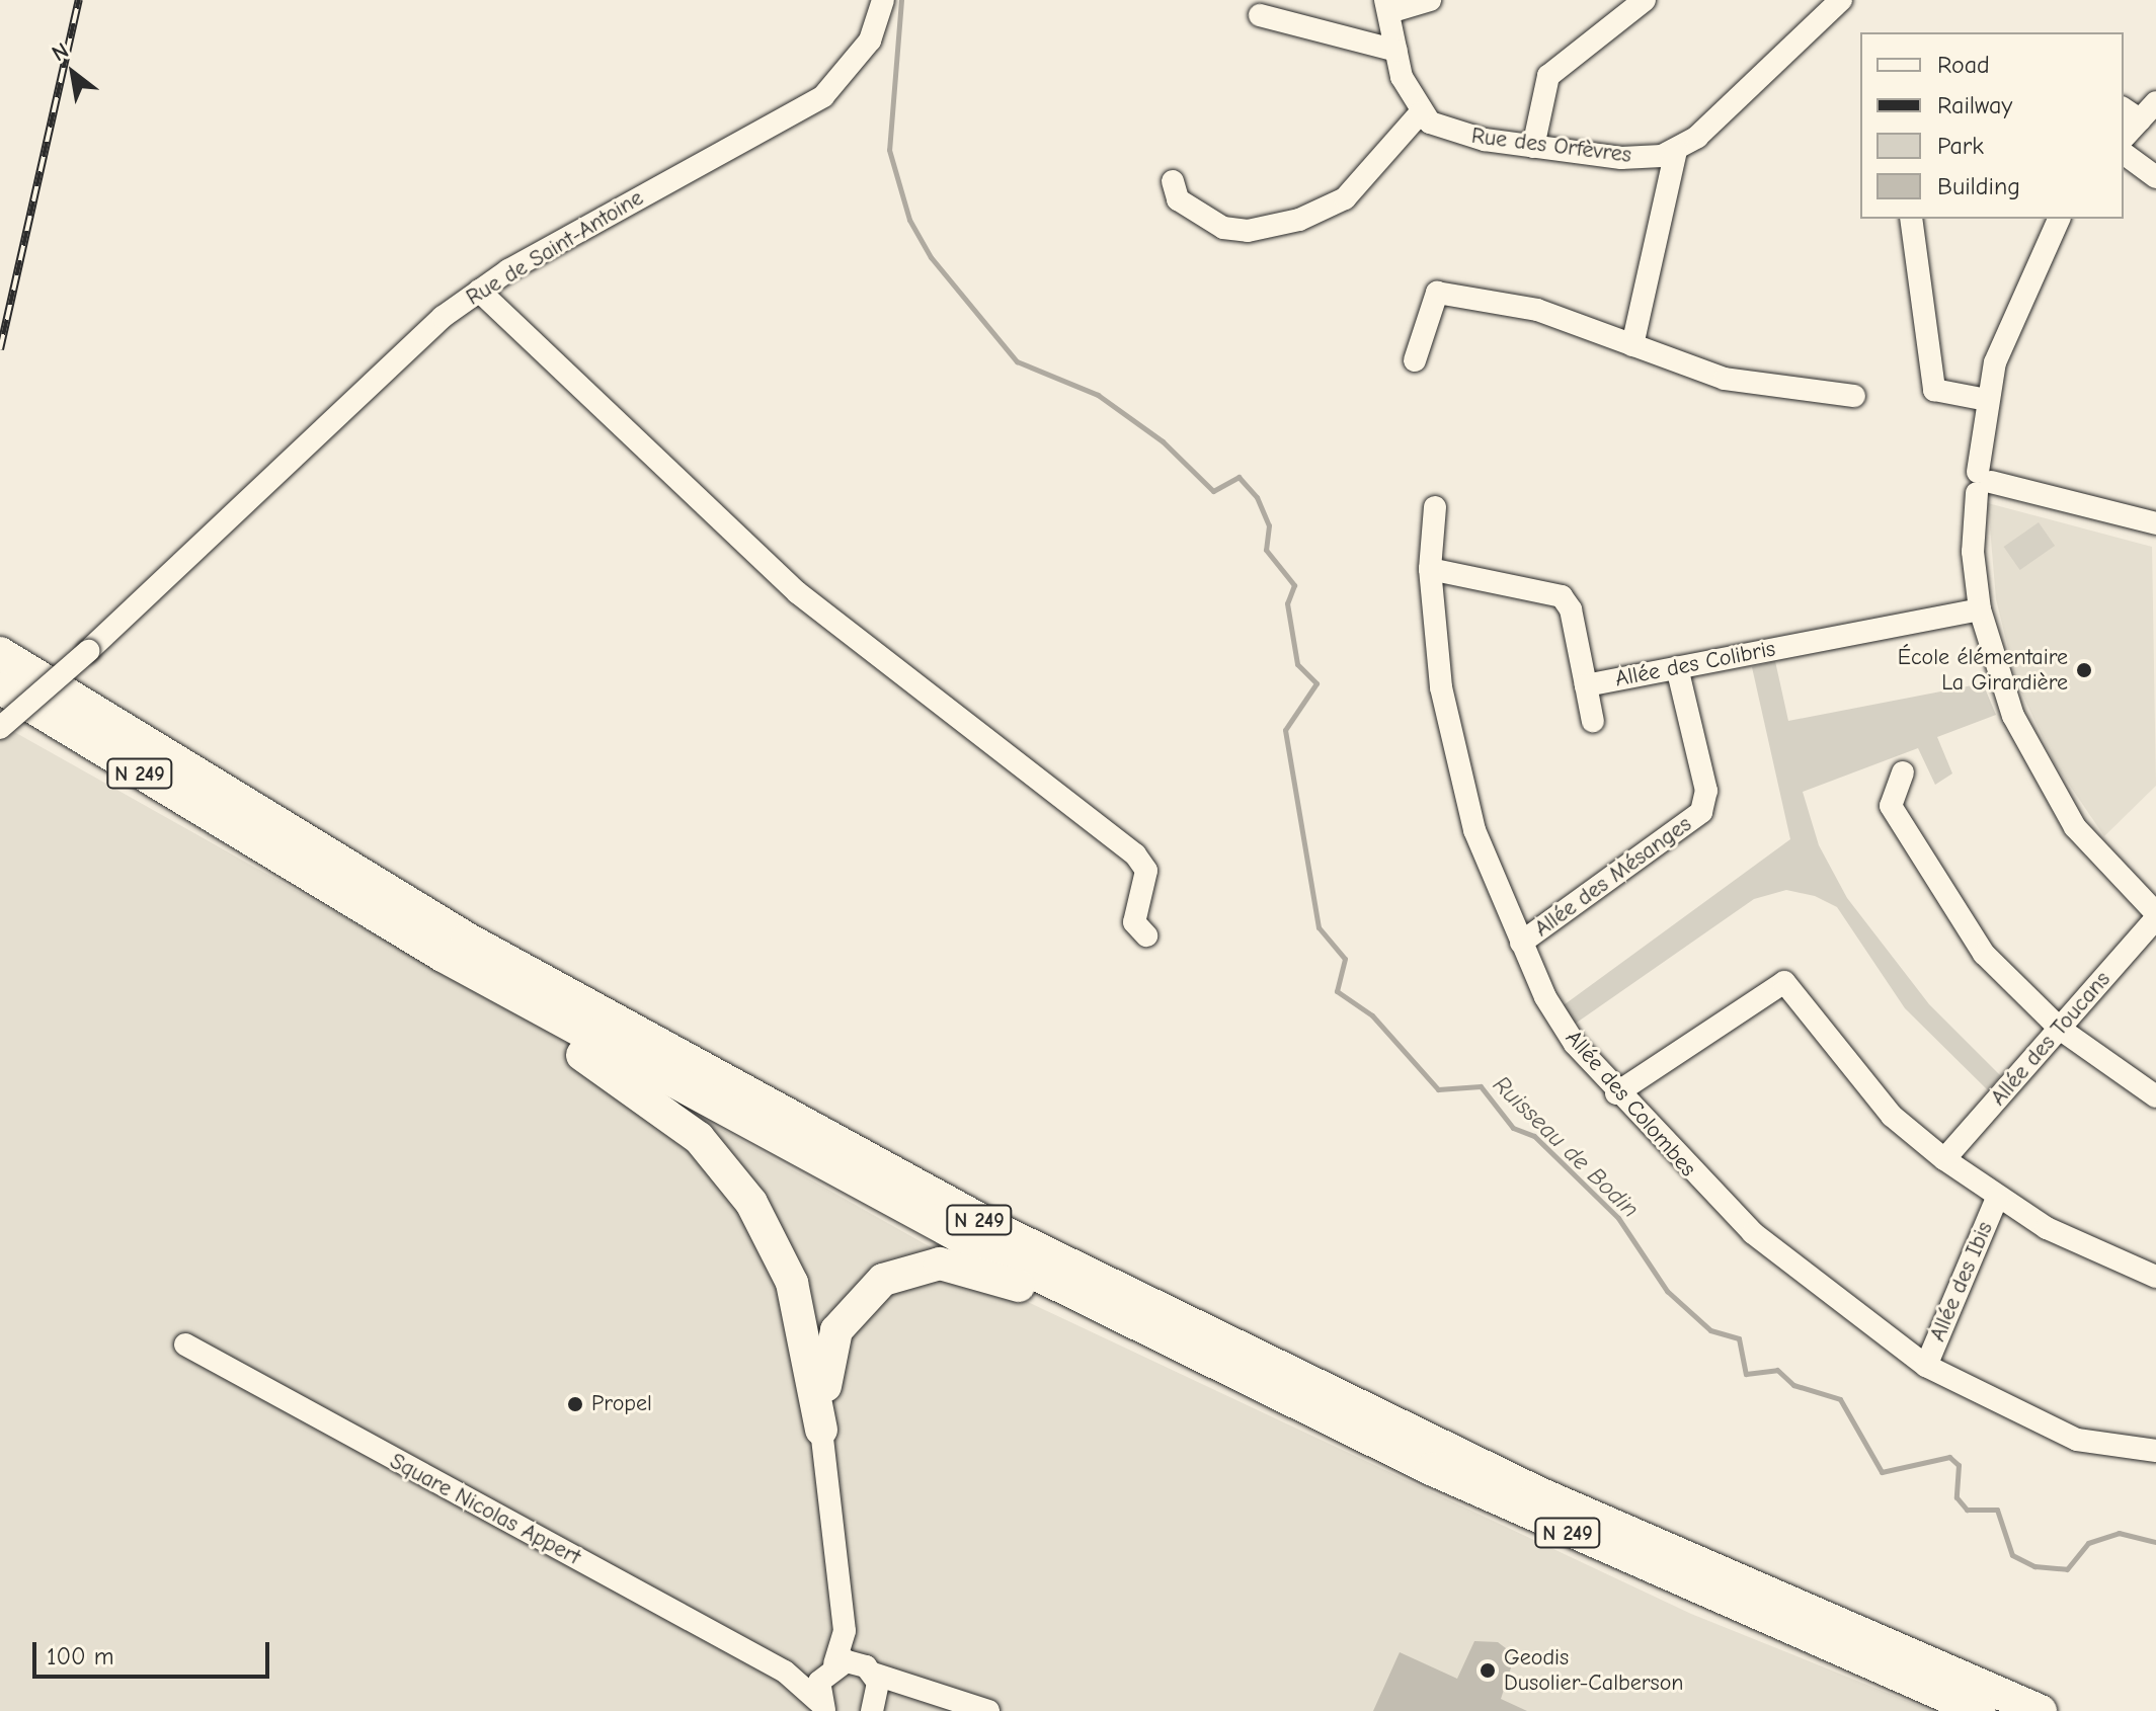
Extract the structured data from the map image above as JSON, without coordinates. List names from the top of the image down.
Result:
{
  "streets": {
    "highway": ["N 249"],
    "street": [
      "Rue des Orfèvres",
      "Rue de Saint-Antoine",
      "Allée des Colibris",
      "Allée des Mésanges",
      "Allée des Toucans",
      "Allée des Colombes",
      "Allée des Ibis",
      "Square Nicolas Appert"
    ]
  },
  "crossings": [
    ["Allée des Colibris", "Allée des Mésanges"],
    ["Allée des Colibris", "Allée des Colombes"],
    ["Allée des Mésanges", "Allée des Colombes"],
    ["Allée des Colombes", "Allée des Ibis"]
  ],
  "water": ["Ruisseau de Bodin"],
  "places": ["École élémentaire La Girardière", "Propel", "Geodis Dusolier-Calberson"],
  "legend": [
    "Road",
    "Railway",
    "Park",
    "Building"
  ],
  "scale_bar": "100 m",
  "north": "top left"
}
